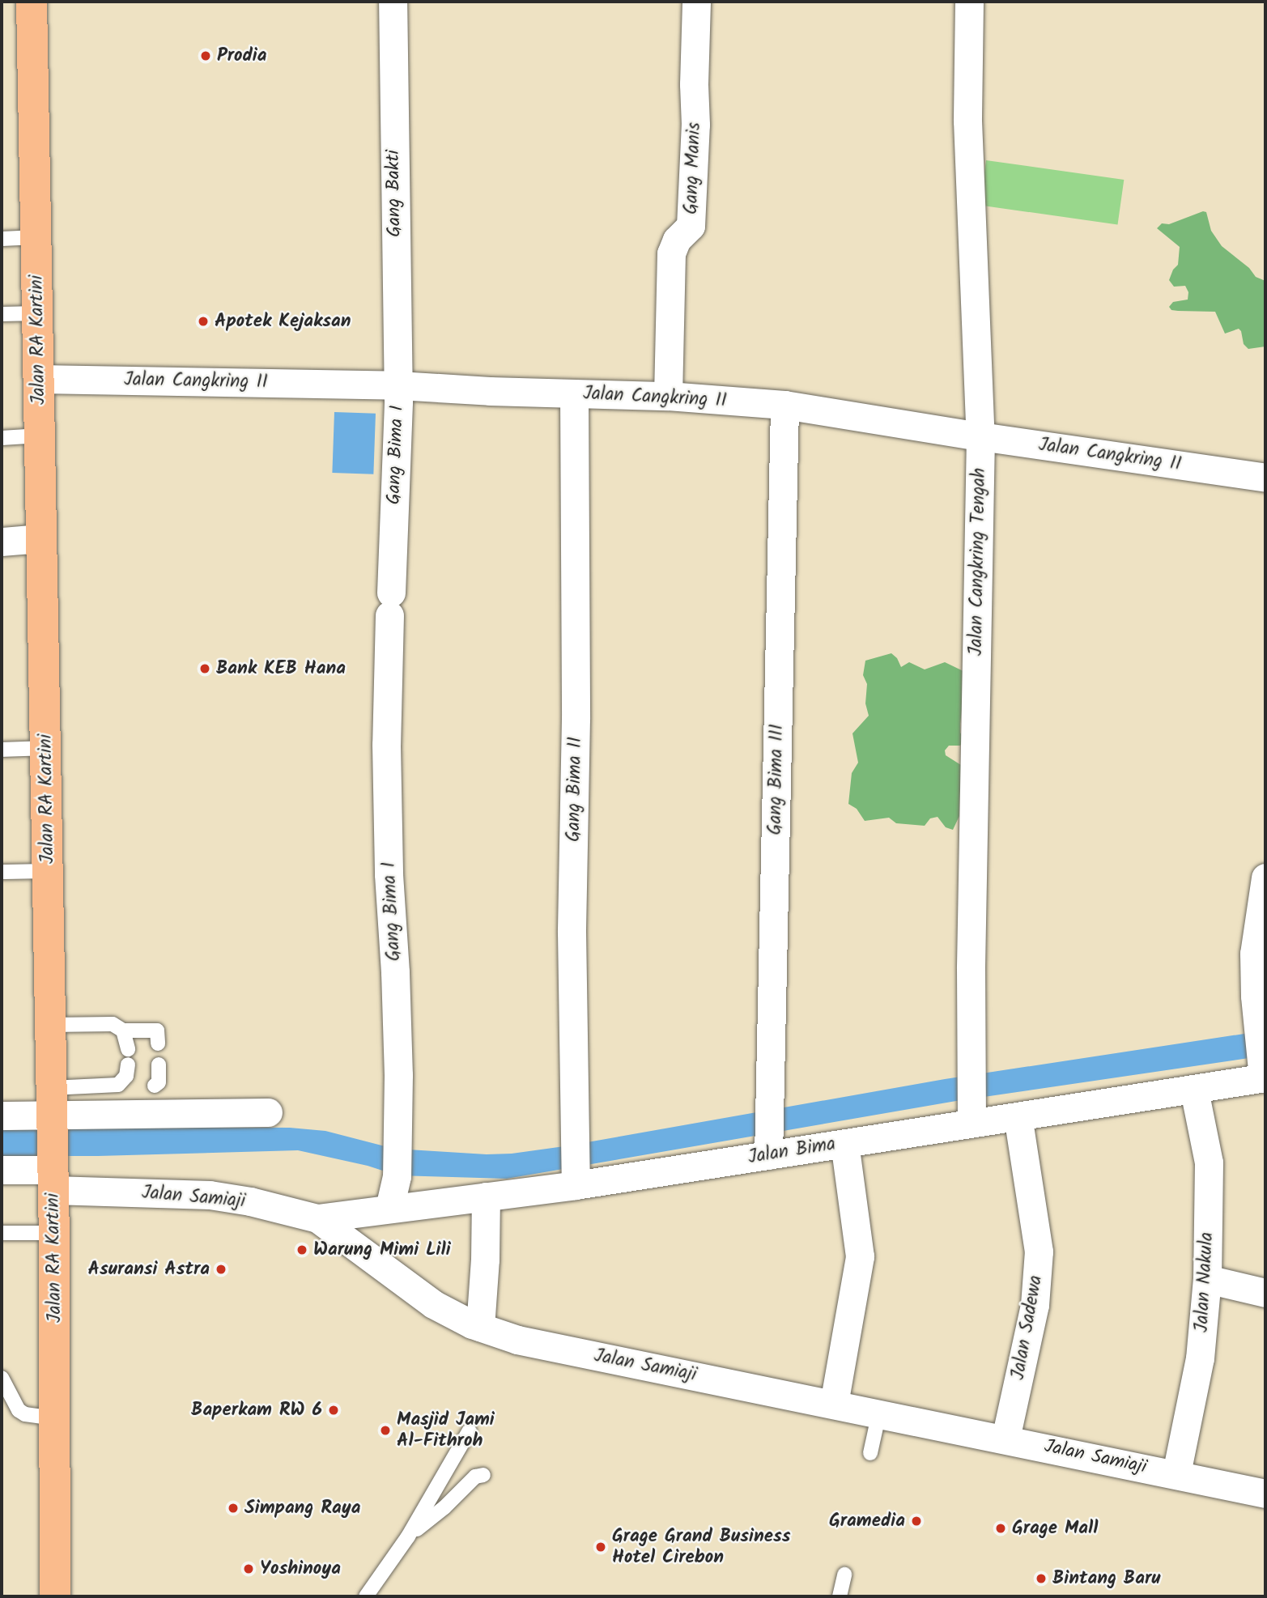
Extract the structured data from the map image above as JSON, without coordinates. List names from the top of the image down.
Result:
{
  "streets": {
    "main road": ["Jalan RA Kartini"],
    "street": [
      "Gang Manis",
      "Gang Bakti",
      "Jalan Cangkring II",
      "Gang Bima I",
      "Jalan Cangkring Tengah",
      "Gang Bima III",
      "Gang Bima II",
      "Jalan Bima",
      "Jalan Samiaji",
      "Jalan Nakula",
      "Jalan Sadewa"
    ]
  },
  "crossings": [
    ["Gang Manis", "Jalan Cangkring II"],
    ["Gang Bakti", "Jalan Cangkring II"],
    ["Gang Bakti", "Gang Bima I"],
    ["Jalan RA Kartini", "Jalan Cangkring II"],
    ["Jalan RA Kartini", "Jalan Samiaji"],
    ["Jalan Cangkring II", "Gang Bima I"],
    ["Jalan Cangkring II", "Jalan Cangkring Tengah"],
    ["Jalan Cangkring II", "Gang Bima III"],
    ["Jalan Cangkring II", "Gang Bima II"],
    ["Gang Bima I", "Jalan Bima"],
    ["Jalan Cangkring Tengah", "Jalan Bima"],
    ["Gang Bima III", "Jalan Bima"],
    ["Gang Bima II", "Jalan Bima"],
    ["Jalan Bima", "Jalan Samiaji"],
    ["Jalan Bima", "Jalan Nakula"],
    ["Jalan Bima", "Jalan Sadewa"],
    ["Jalan Samiaji", "Jalan Nakula"],
    ["Jalan Samiaji", "Jalan Sadewa"]
  ],
  "places": [
    "Prodia",
    "Apotek Kejaksan",
    "Bank KEB Hana",
    "Warung Mimi Lili",
    "Asuransi Astra",
    "Baperkam RW 6",
    "Masjid Jami Al-Fithroh",
    "Simpang Raya",
    "Gramedia",
    "Grage Mall",
    "Grage Grand Business Hotel Cirebon",
    "Yoshinoya",
    "Bintang Baru"
  ]
}
